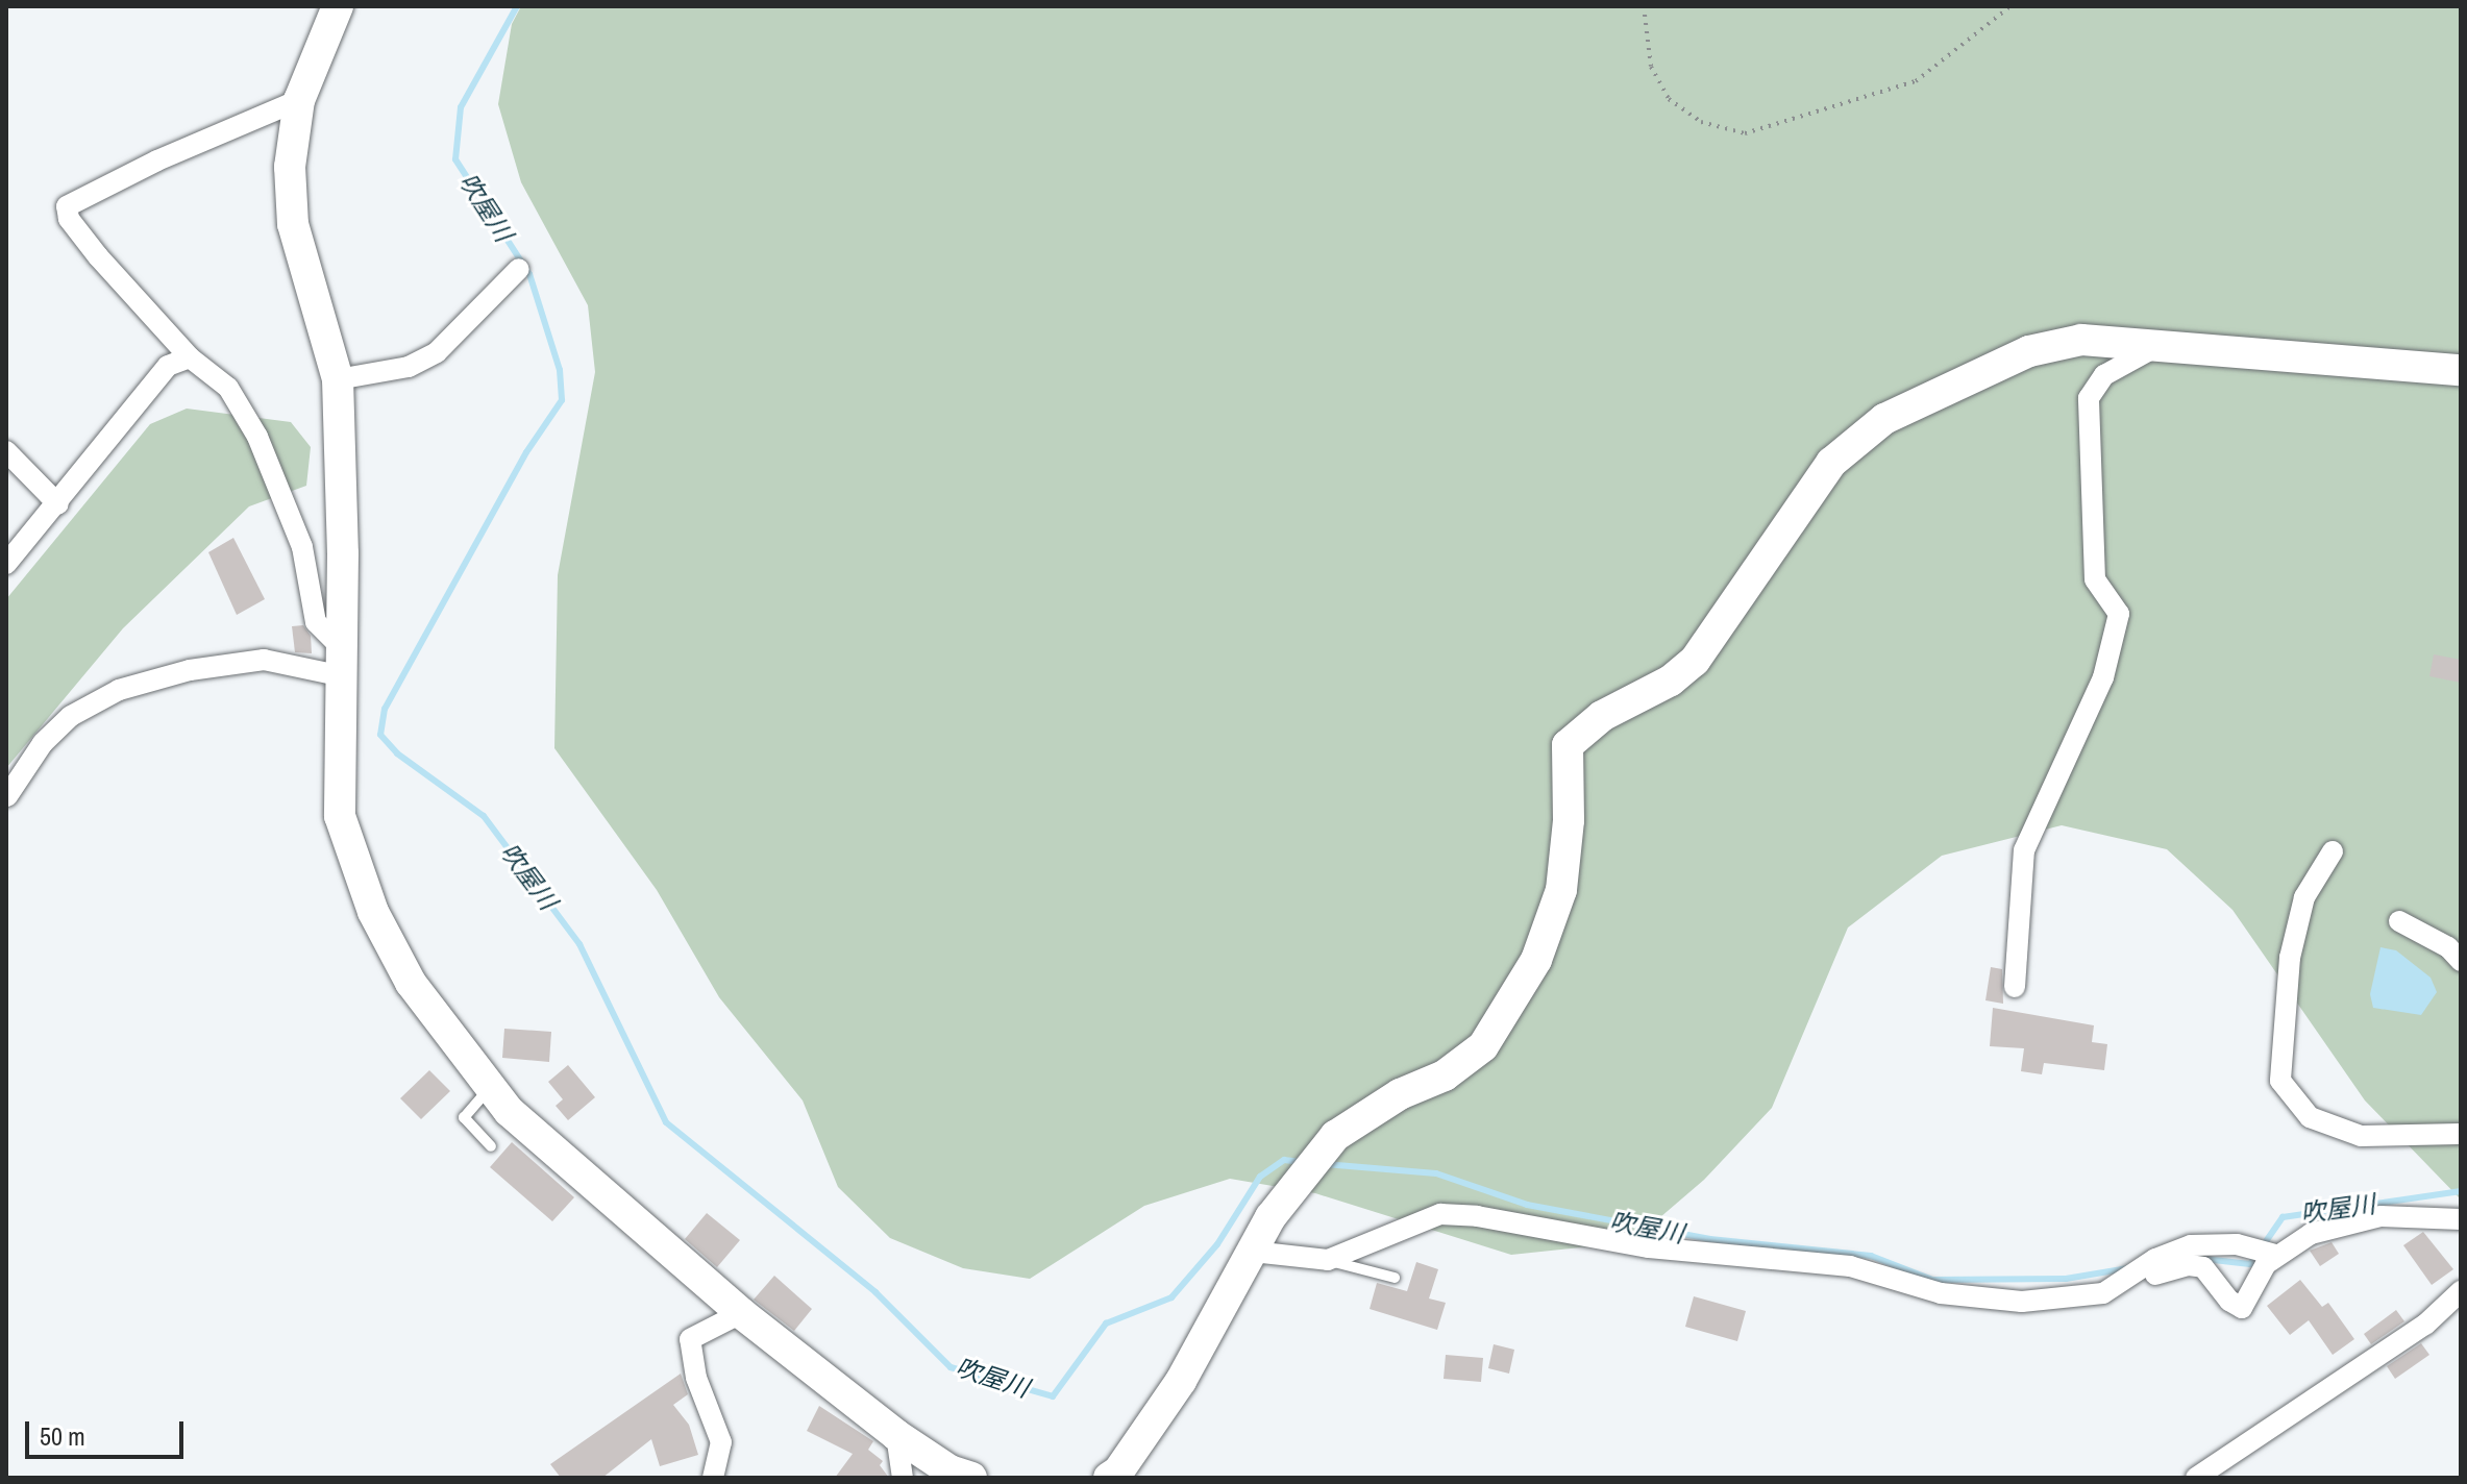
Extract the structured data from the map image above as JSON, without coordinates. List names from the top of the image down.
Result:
{
  "water": ["吹屋川"],
  "scale_bar": "50 m"
}
